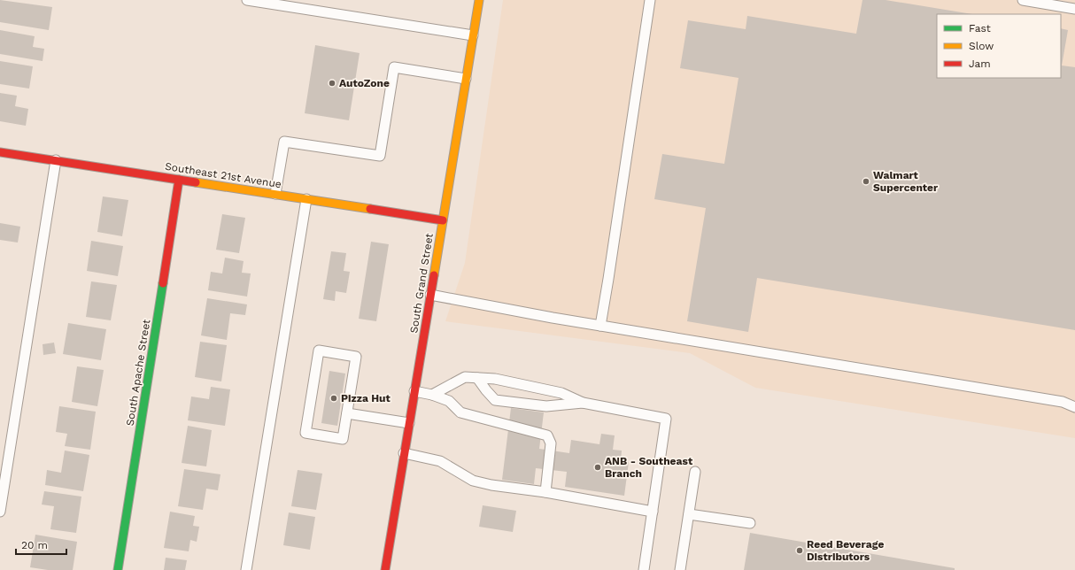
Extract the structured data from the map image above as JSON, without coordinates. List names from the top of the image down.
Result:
{
  "streets": {
    "street": ["Southeast 21st Avenue", "South Grand Street", "South Apache Street"]
  },
  "crossings": [
    ["Southeast 21st Avenue", "South Grand Street"],
    ["Southeast 21st Avenue", "South Apache Street"]
  ],
  "places": [
    "AutoZone",
    "Walmart Supercenter",
    "Pizza Hut",
    "ANB - Southeast Branch",
    "Reed Beverage Distributors"
  ],
  "legend": ["Fast", "Slow", "Jam"],
  "scale_bar": "20 m"
}
